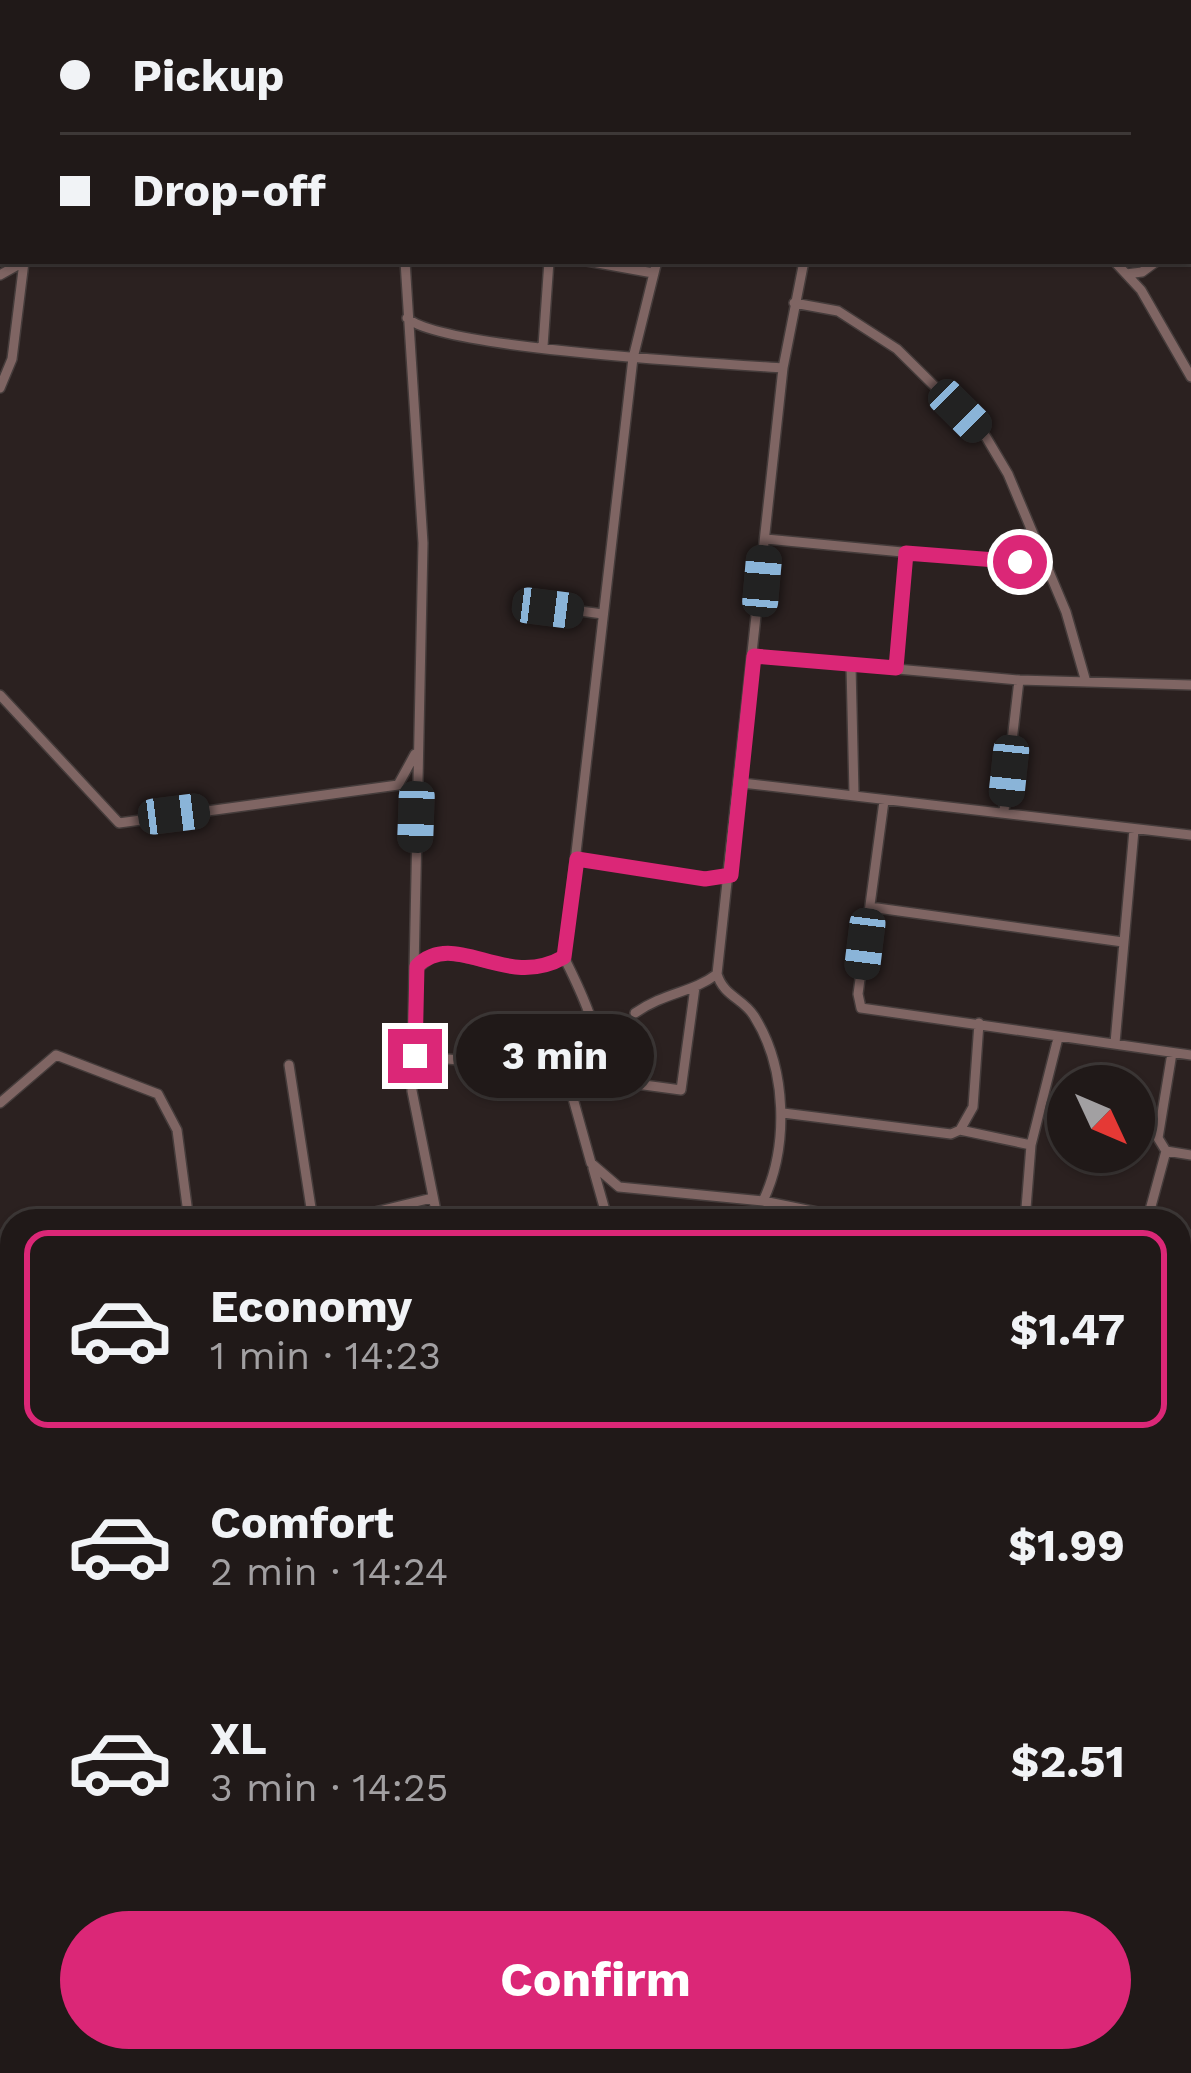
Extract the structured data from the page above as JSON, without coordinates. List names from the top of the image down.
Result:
{
  "north": "bottom right",
  "page": {
    "banner": ["Pickup", "Drop-off"],
    "bubble": "3 min",
    "list": [
      {
        "name": "Economy",
        "note": "1 min · 14:23",
        "value": "$1.47"
      },
      {
        "name": "Comfort",
        "note": "2 min · 14:24",
        "value": "$1.99"
      },
      {
        "name": "XL",
        "note": "3 min · 14:25",
        "value": "$2.51"
      }
    ],
    "buttons": "Confirm"
  }
}
